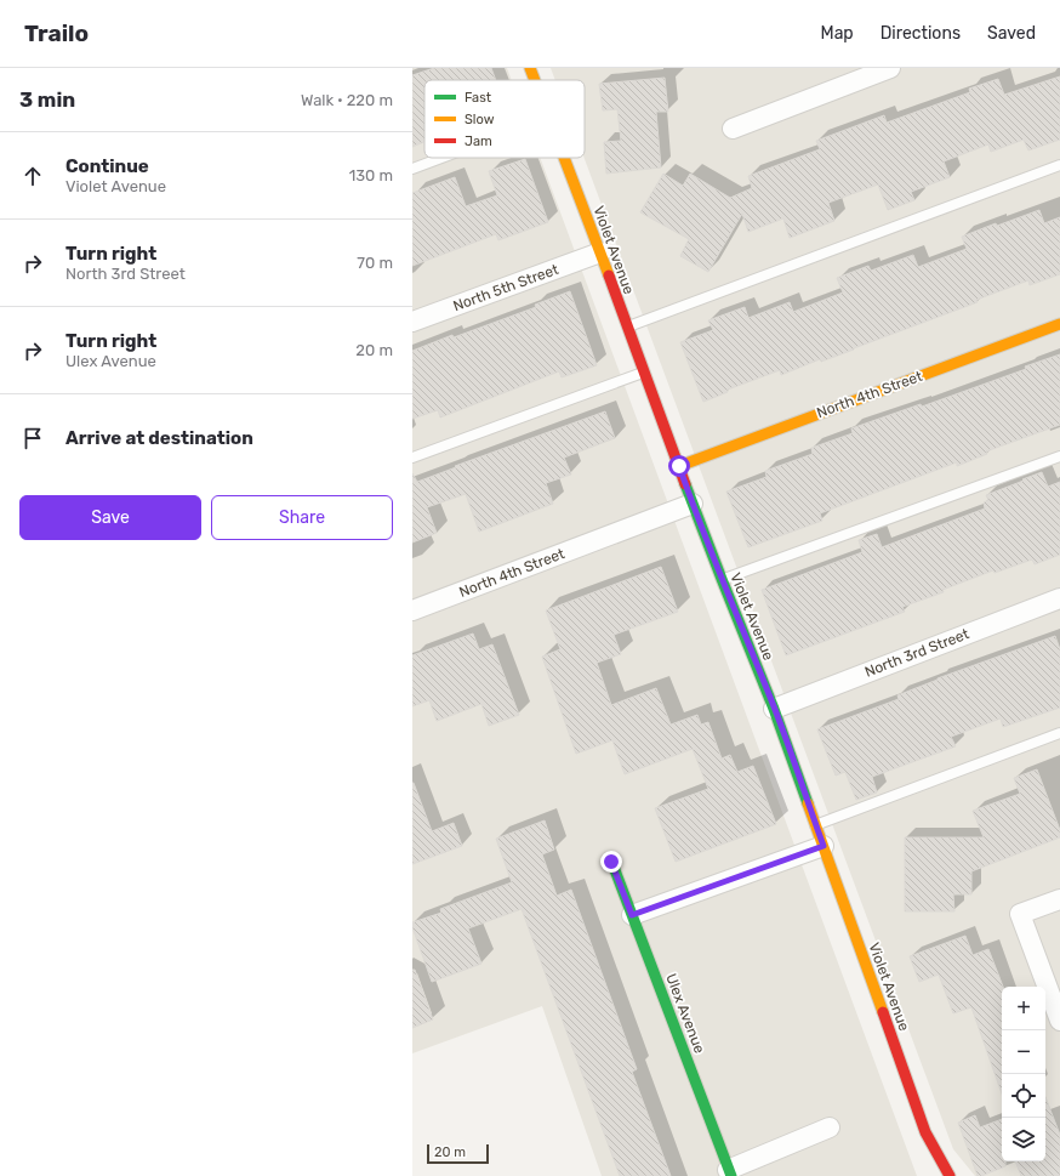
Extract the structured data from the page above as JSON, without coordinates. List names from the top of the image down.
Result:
{
  "streets": {
    "street": [
      "Violet Avenue",
      "North 5th Street",
      "North 4th Street",
      "North 3rd Street",
      "Ulex Avenue"
    ]
  },
  "crossings": [
    ["Violet Avenue", "North 5th Street"],
    ["Violet Avenue", "North 4th Street"],
    ["Violet Avenue", "North 3rd Street"]
  ],
  "legend": ["Fast", "Slow", "Jam"],
  "scale_bar": "20 m",
  "page": {
    "header": "Trailo",
    "nav": ["Map", "Directions", "Saved"],
    "heading": ["3 min", "Walk · 220 m"],
    "list": [
      ["Continue", "Violet Avenue", "130 m"],
      ["Turn right", "North 3rd Street", "70 m"],
      ["Turn right", "Ulex Avenue", "20 m"],
      "Arrive at destination"
    ],
    "buttons": ["Save", "Share"],
    "map_buttons": ["+", "−"],
    "scale": "20 m"
  }
}
